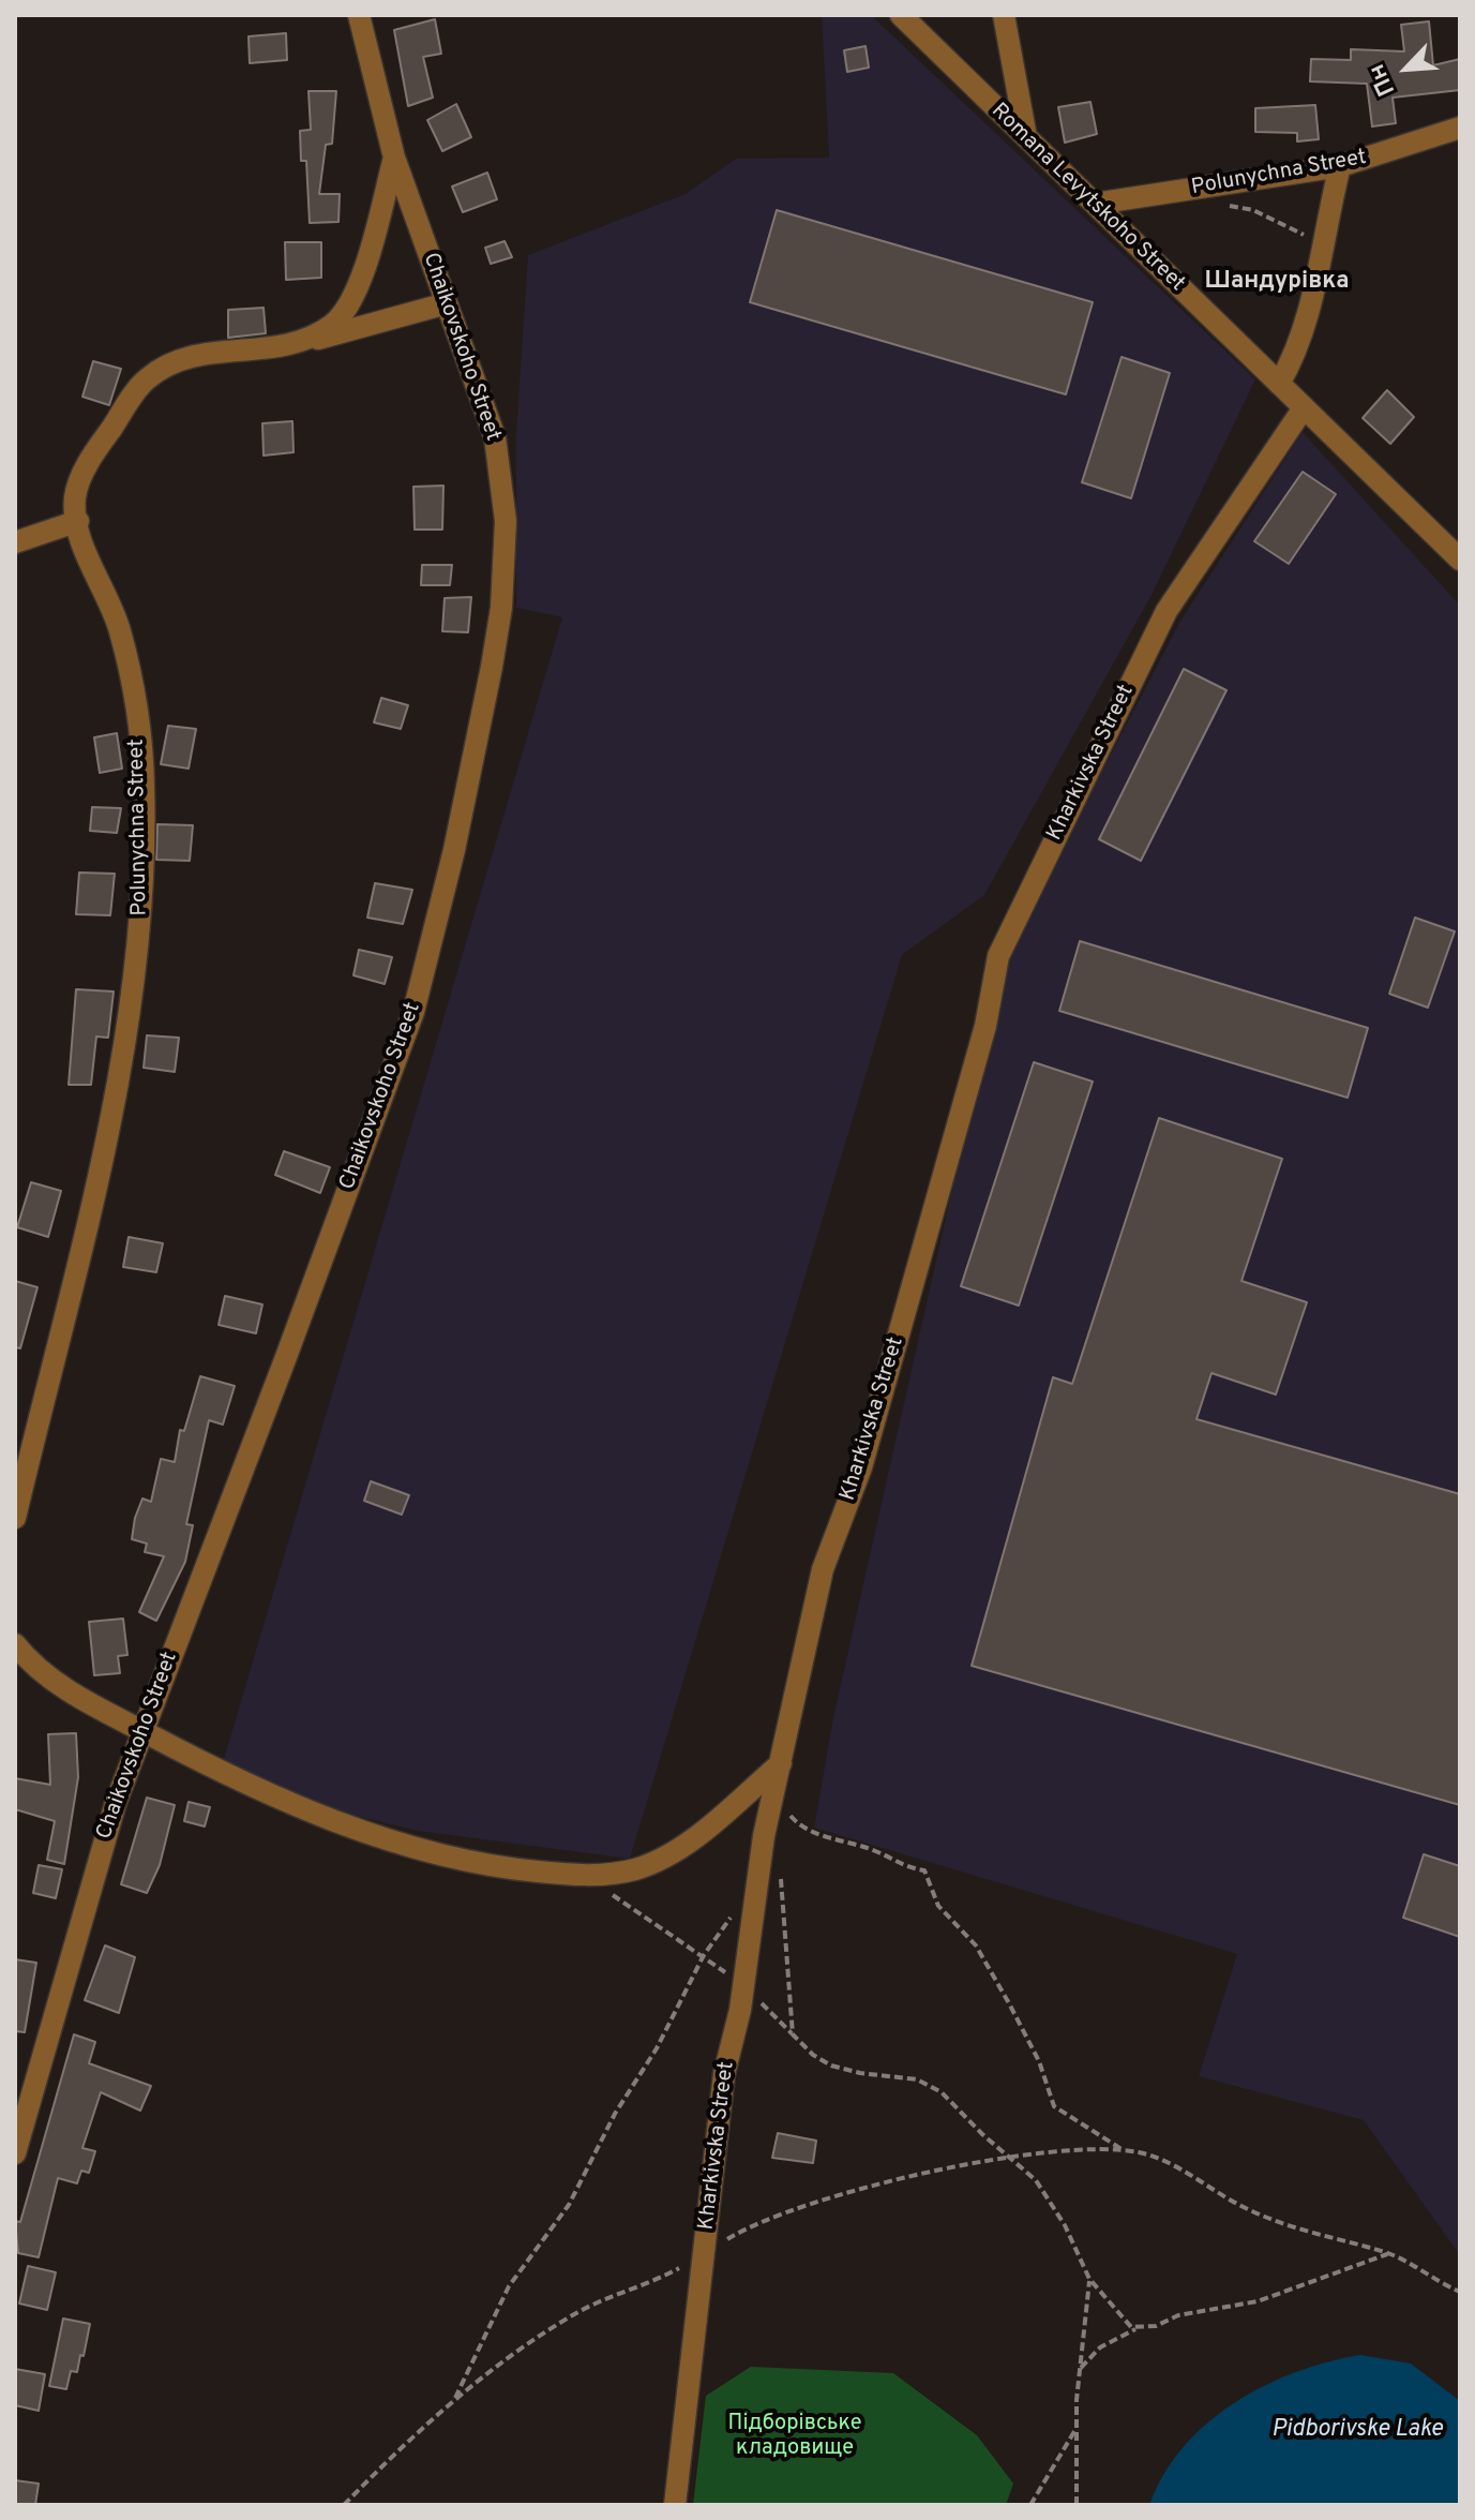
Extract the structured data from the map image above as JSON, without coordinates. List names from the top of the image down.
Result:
{
  "streets": {
    "street": [
      "Polunychna Street",
      "Romana Levytskoho Street",
      "Chaikovskoho Street",
      "Kharkivska Street"
    ]
  },
  "crossings": [
    ["Polunychna Street", "Romana Levytskoho Street"],
    ["Polunychna Street", "Chaikovskoho Street"],
    ["Romana Levytskoho Street", "Kharkivska Street"]
  ],
  "districts": ["Шандурівка"],
  "water": ["Pidborivske Lake"],
  "parks": ["Підборівське кладовище"],
  "north": "bottom left"
}
